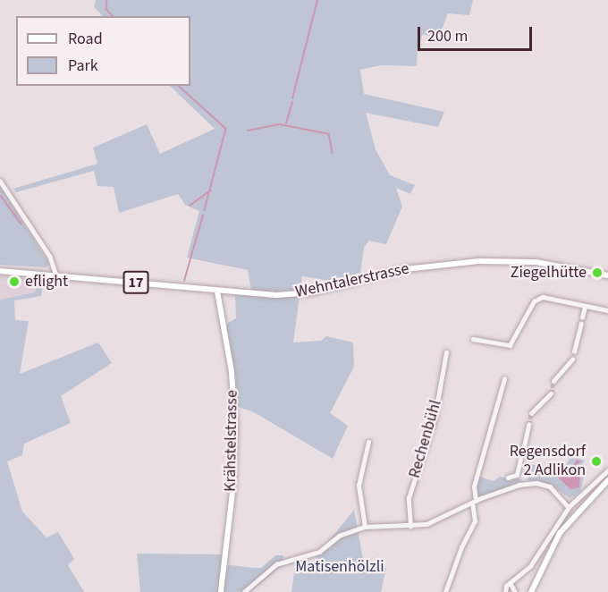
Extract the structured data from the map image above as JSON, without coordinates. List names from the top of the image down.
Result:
{
  "streets": {
    "main road": ["Wehntalerstrasse", "17", "Krähstelstrasse"],
    "street": ["Rechenbühl"]
  },
  "crossings": [
    ["Wehntalerstrasse", "Krähstelstrasse"]
  ],
  "parks": ["Matisenhölzli"],
  "places": ["Ziegelhütte", "eflight", "Regensdorf 2 Adlikon"],
  "legend": ["Road", "Park"],
  "scale_bar": "200 m"
}
